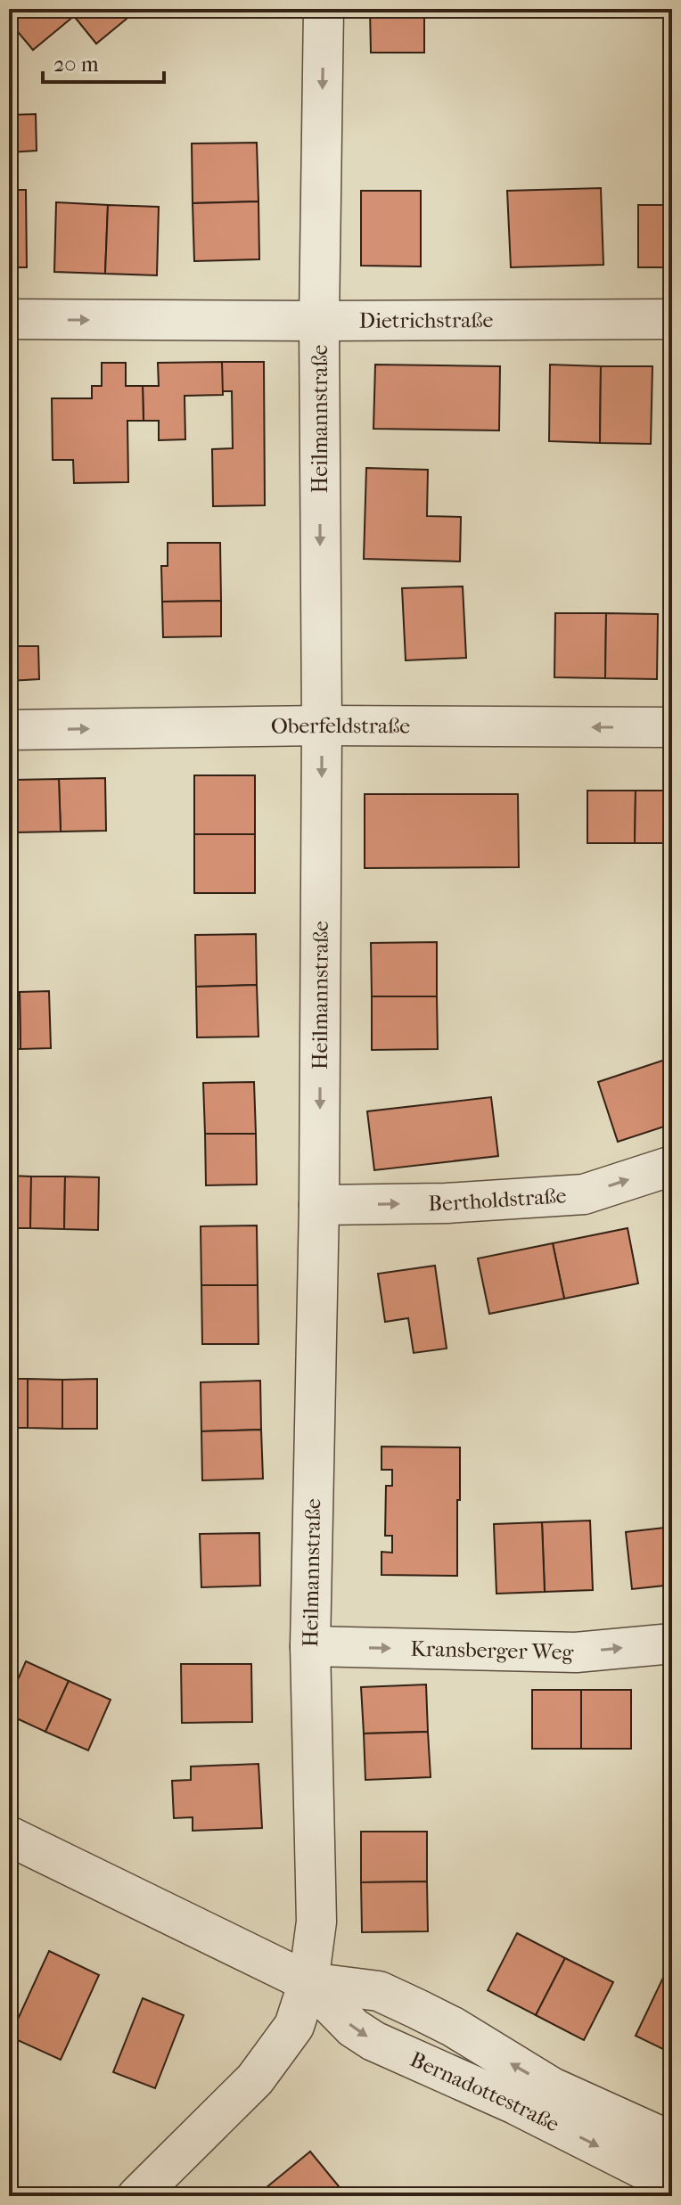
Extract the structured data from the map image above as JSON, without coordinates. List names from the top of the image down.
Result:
{
  "streets": {
    "street": [
      "Dietrichstraße",
      "Heilmannstraße",
      "Oberfeldstraße",
      "Bertholdstraße",
      "Kransberger Weg",
      "Bernadottestraße"
    ]
  },
  "crossings": [
    ["Dietrichstraße", "Heilmannstraße"],
    ["Heilmannstraße", "Oberfeldstraße"],
    ["Heilmannstraße", "Bertholdstraße"],
    ["Heilmannstraße", "Kransberger Weg"],
    ["Heilmannstraße", "Bernadottestraße"]
  ],
  "one_way": [
    "Dietrichstraße",
    "Heilmannstraße",
    "Bertholdstraße",
    "Kransberger Weg"
  ],
  "scale_bar": "20 m"
}
